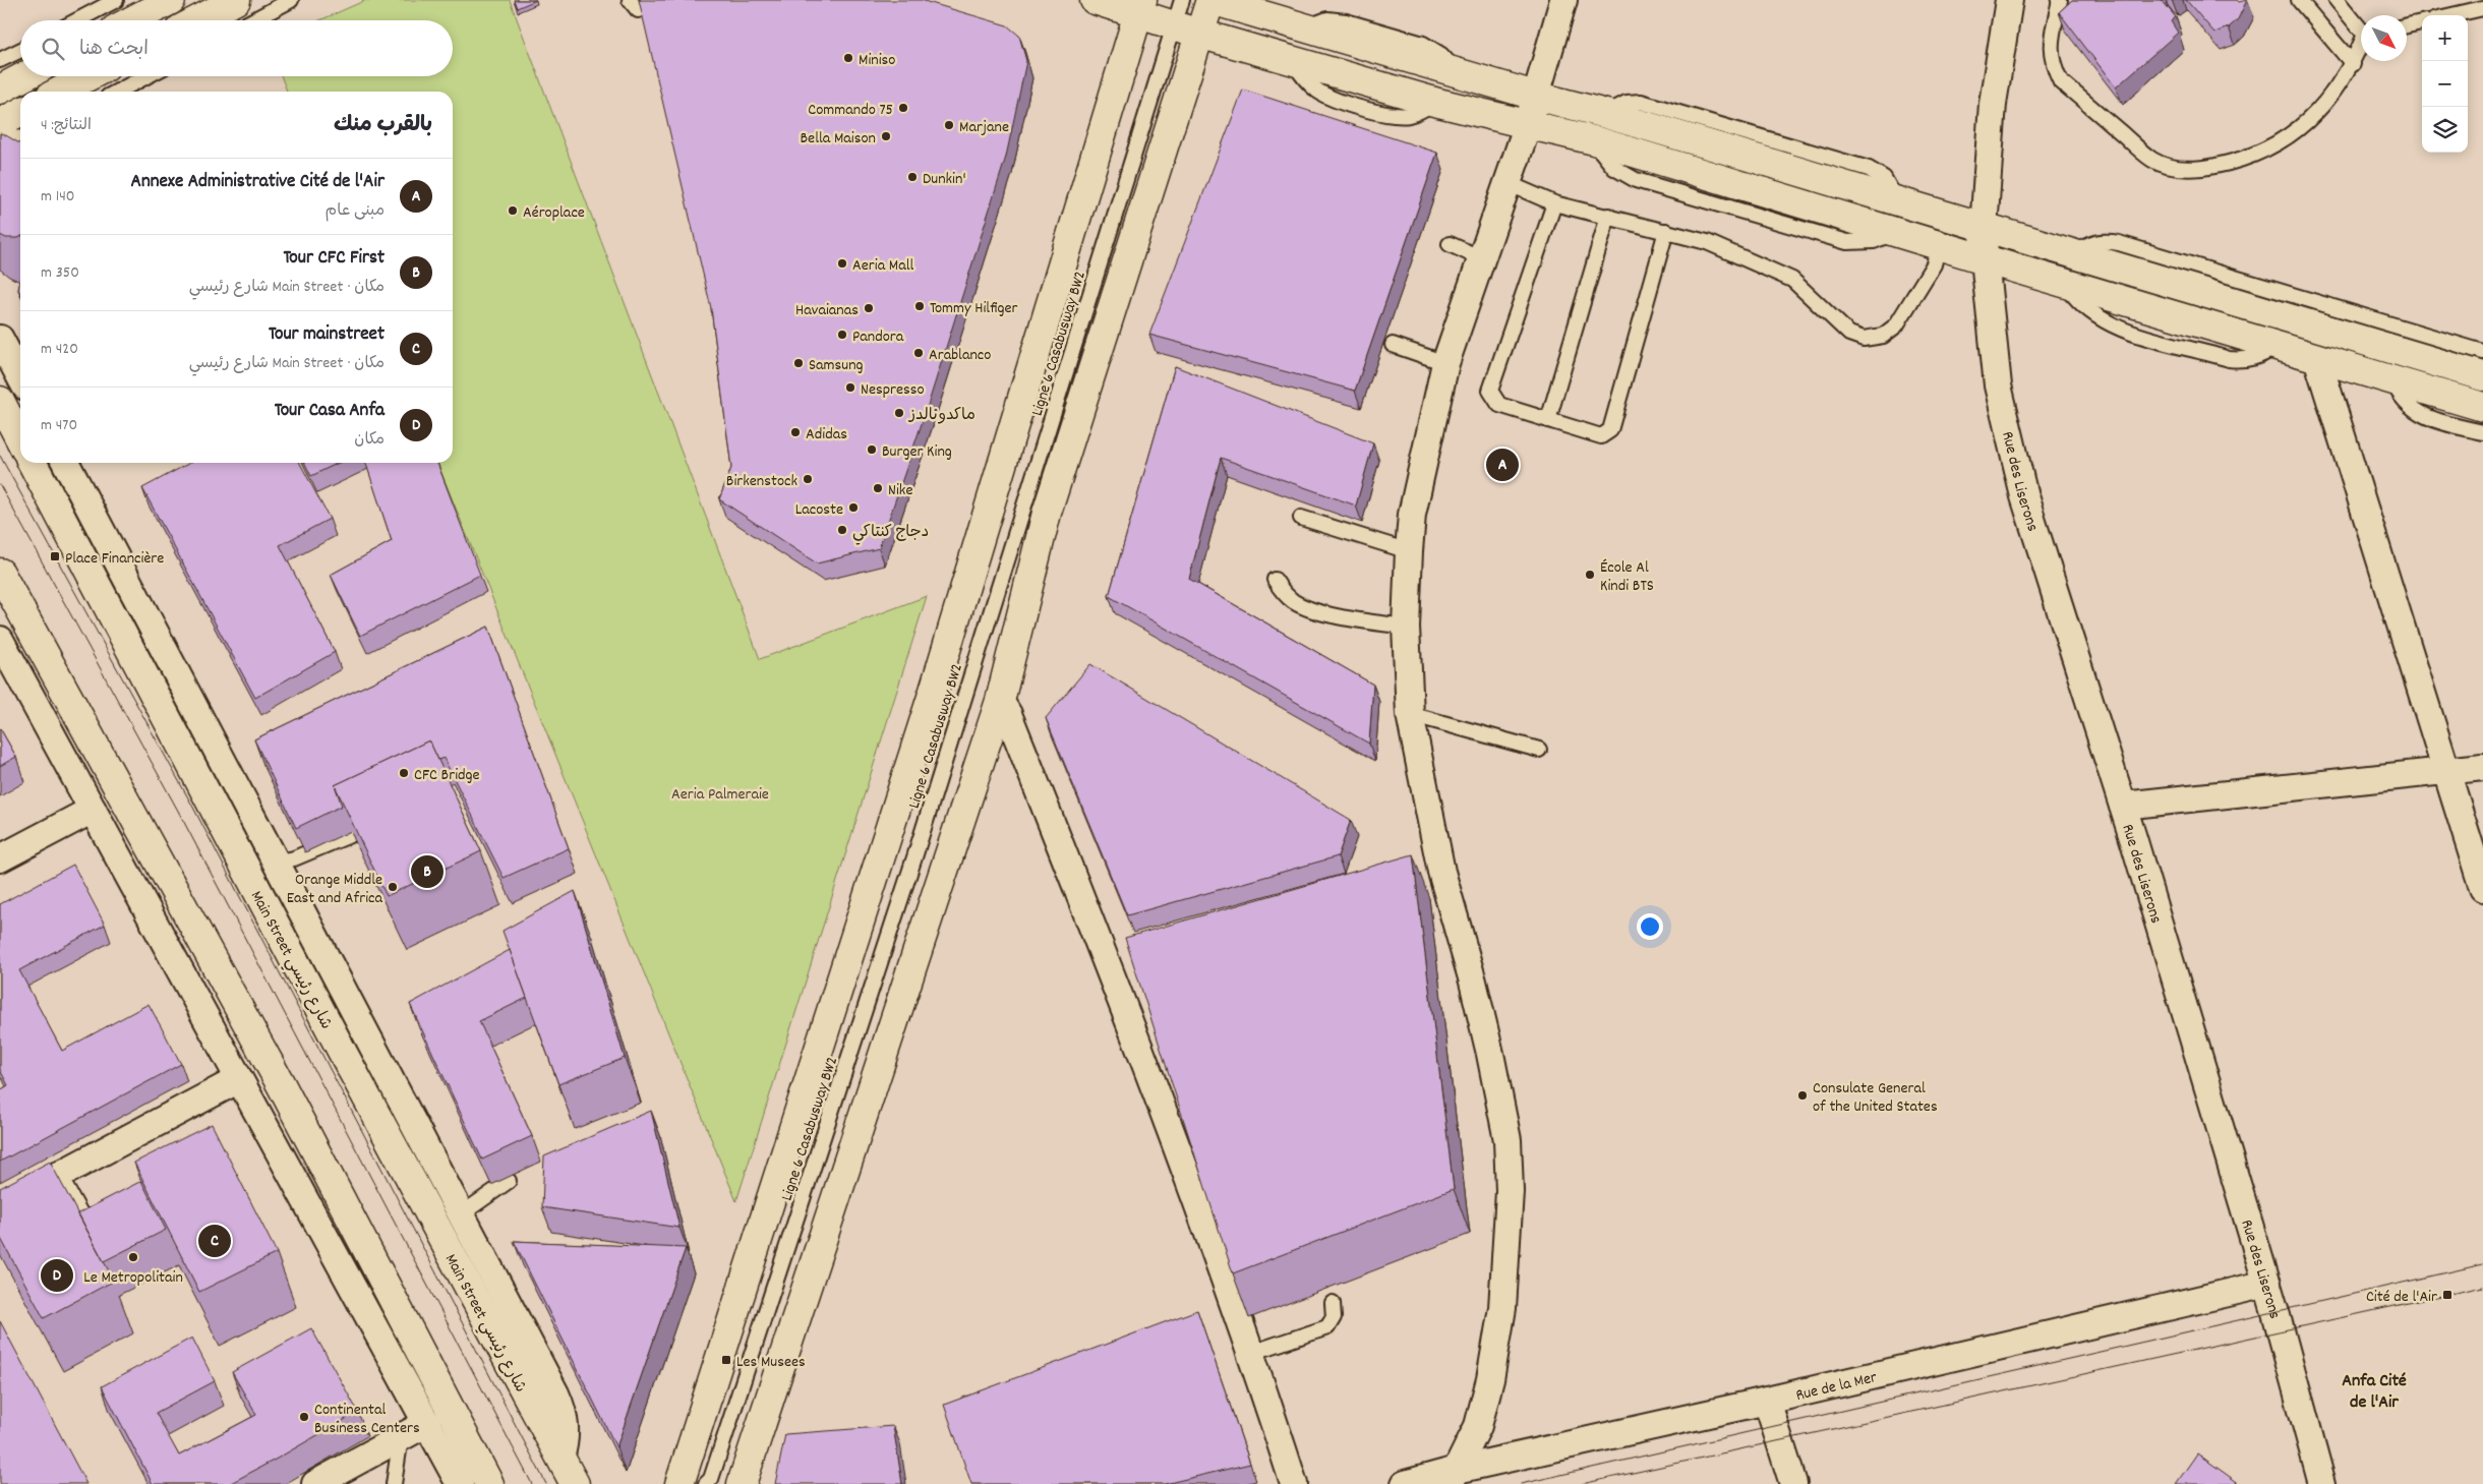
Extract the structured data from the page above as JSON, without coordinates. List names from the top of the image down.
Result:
{
  "streets": {
    "main road": ["Main Street شارع رئيسي"],
    "street": ["Rue des Liserons", "Rue de la Mer"],
    "lane": ["Ligne 6 Casabusway BW2"]
  },
  "crossings": [
    ["Rue des Liserons", "Rue de la Mer"]
  ],
  "districts": ["Anfa Cité de l'Air"],
  "parks": ["Aeria Palmeraie"],
  "places": {
    "other": [
      "Miniso",
      "Commando 75",
      "Marjane",
      "Bella Maison",
      "Dunkin'",
      "Aéroplace",
      "Aeria Mall",
      "Tommy Hilfiger",
      "Havaianas",
      "Pandora",
      "Arablanco",
      "Samsung",
      "Nespresso",
      "ماكدونالدز",
      "Adidas",
      "Burger King",
      "Birkenstock",
      "Nike",
      "Lacoste",
      "دجاج كنتاكي",
      "École Al Kindi BTS",
      "CFC Bridge",
      "Orange Middle East and Africa",
      "Consulate General of the United States",
      "Le Metropolitain",
      "Continental Business Centers"
    ],
    "transit": ["Place Financière", "Cité de l'Air", "Les Musees"]
  },
  "north": "bottom right",
  "page": {
    "map_buttons": ["+", "−"],
    "search": "ابحث هنا",
    "heading": ["بالقرب منك", "النتائج: 4"],
    "list": [
      {
        "mark": "A",
        "name": "Annexe Administrative Cité de l'Air",
        "note": "مبنى عام",
        "value": "140 m"
      },
      {
        "mark": "B",
        "name": "Tour CFC First",
        "note": "مكان · Main Street شارع رئيسي",
        "value": "350 m"
      },
      {
        "mark": "C",
        "name": "Tour mainstreet",
        "note": "مكان · Main Street شارع رئيسي",
        "value": "420 m"
      },
      {
        "mark": "D",
        "name": "Tour Casa Anfa",
        "note": "مكان",
        "value": "470 m"
      }
    ],
    "pins": [
      "A",
      "B",
      "C",
      "D"
    ]
  }
}
